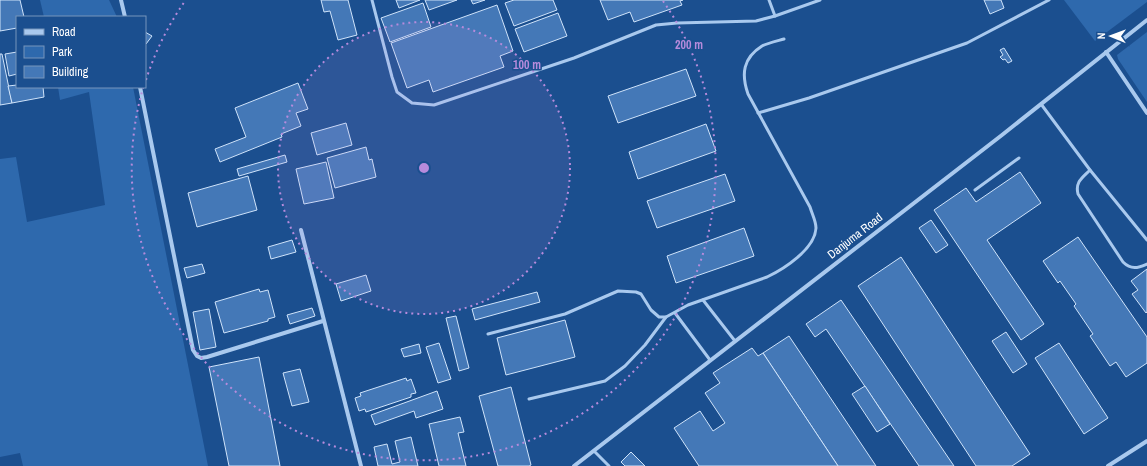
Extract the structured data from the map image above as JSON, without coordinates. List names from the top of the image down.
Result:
{
  "streets": {
    "street": ["Danjuma Road"]
  },
  "legend": ["Road", "Park", "Building"],
  "north": "left",
  "rings": ["200 m", "100 m"]
}
